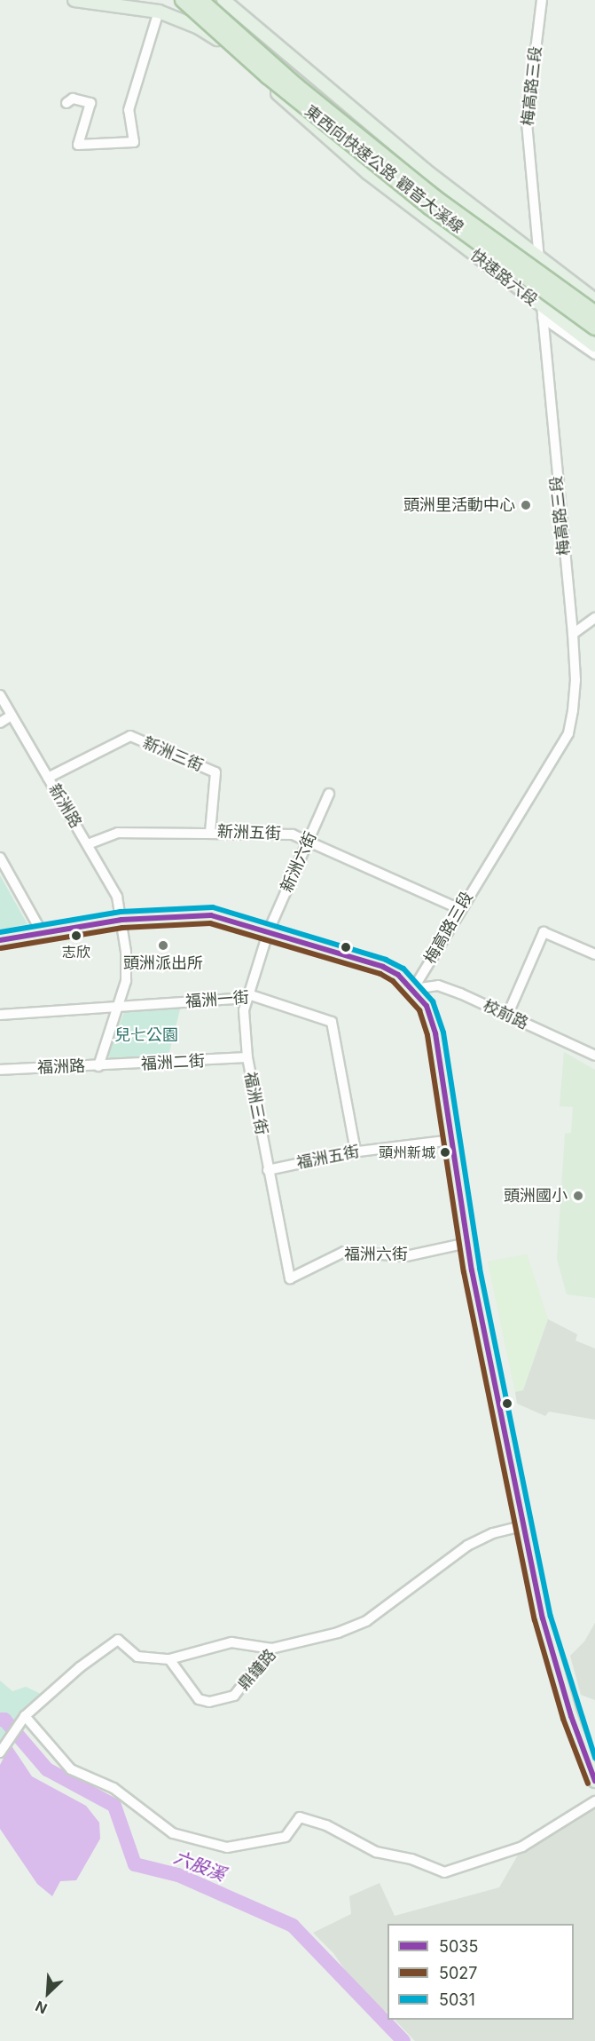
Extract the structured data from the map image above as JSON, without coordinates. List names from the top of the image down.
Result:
{
  "streets": {
    "highway": ["東西向快速公路 觀音大溪線"],
    "main road": ["快速路六段"],
    "street": [
      "梅高路三段",
      "新洲三街",
      "新洲路",
      "新洲五街",
      "新洲六街",
      "福洲一街",
      "校前路",
      "福洲二街",
      "福洲路",
      "福洲三街",
      "福洲五街",
      "福洲六街",
      "鼎鐘路"
    ]
  },
  "crossings": [
    ["梅高路三段", "快速路六段"],
    ["梅高路三段", "新洲五街"],
    ["梅高路三段", "校前路"],
    ["新洲三街", "新洲路"],
    ["新洲三街", "新洲五街"],
    ["新洲路", "新洲五街"],
    ["新洲路", "福洲路"],
    ["新洲五街", "新洲六街"],
    ["新洲六街", "福洲三街"],
    ["福洲一街", "福洲路"],
    ["福洲一街", "福洲三街"],
    ["福洲一街", "福洲五街"],
    ["福洲二街", "福洲路"],
    ["福洲二街", "福洲三街"],
    ["福洲三街", "福洲五街"],
    ["福洲三街", "福洲六街"]
  ],
  "water": ["六股溪"],
  "parks": ["兒七公園"],
  "places": [
    "頭洲里活動中心",
    "志欣",
    "頭洲派出所",
    "頭州新城",
    "頭洲國小"
  ],
  "lines": ["transit line 5031", "transit line 5035", "transit line 5027"],
  "legend": ["5035", "5027", "5031"],
  "north": "bottom left"
}
